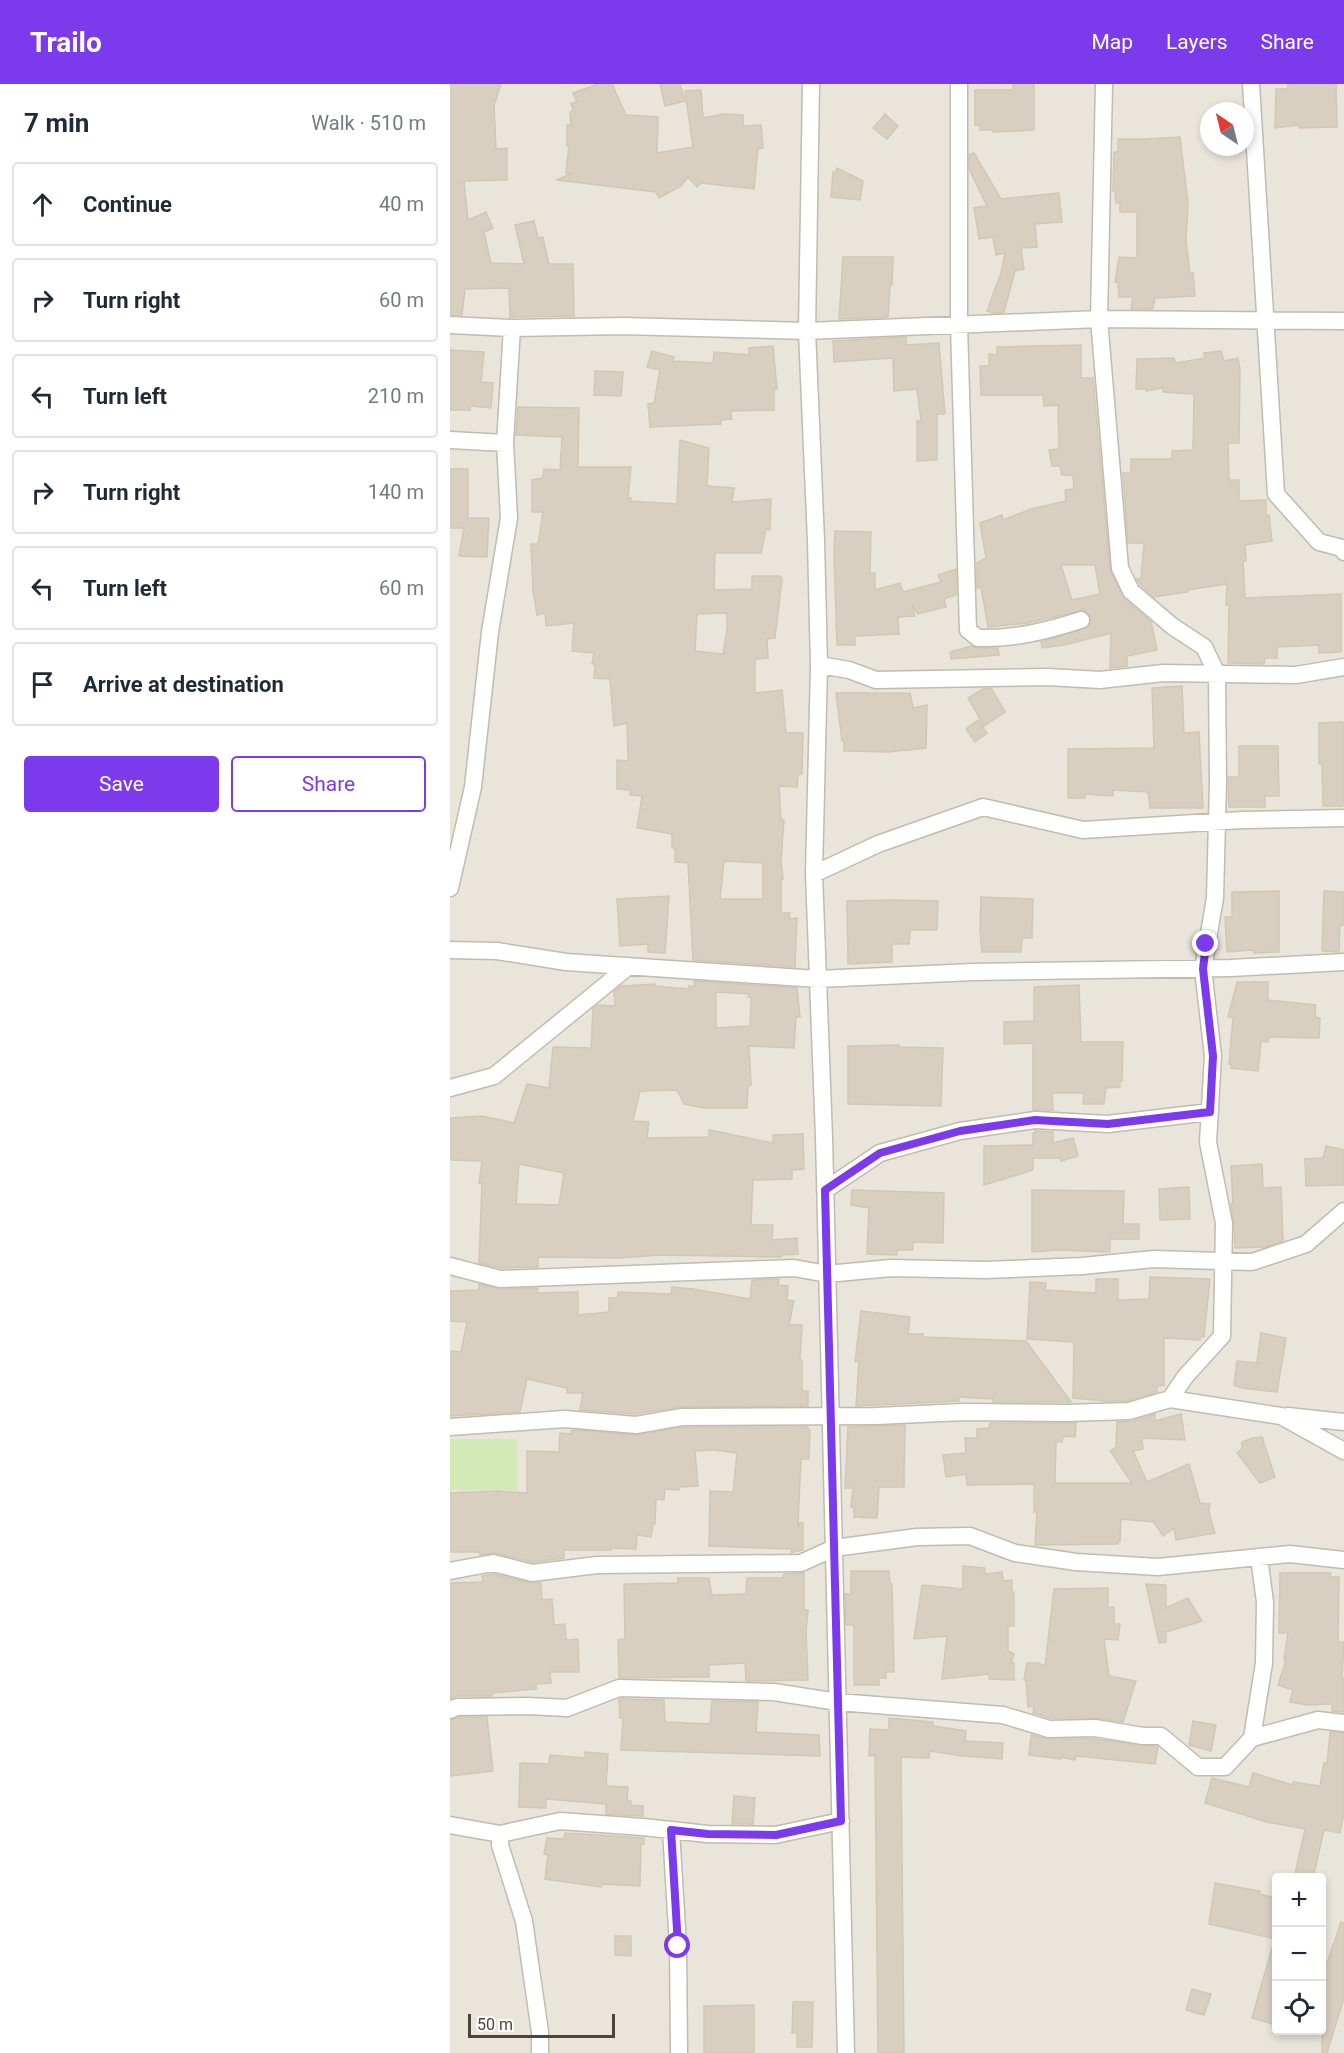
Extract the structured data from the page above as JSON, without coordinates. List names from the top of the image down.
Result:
{
  "scale_bar": "50 m",
  "north": "top left",
  "page": {
    "header": "Trailo",
    "nav": ["Map", "Layers", "Share"],
    "heading": ["7 min", "Walk · 510 m"],
    "list": [
      ["Continue", "40 m"],
      ["Turn right", "60 m"],
      ["Turn left", "210 m"],
      ["Turn right", "140 m"],
      ["Turn left", "60 m"],
      "Arrive at destination"
    ],
    "buttons": ["Save", "Share"],
    "map_buttons": ["+", "−"],
    "scale": "50 m"
  }
}
